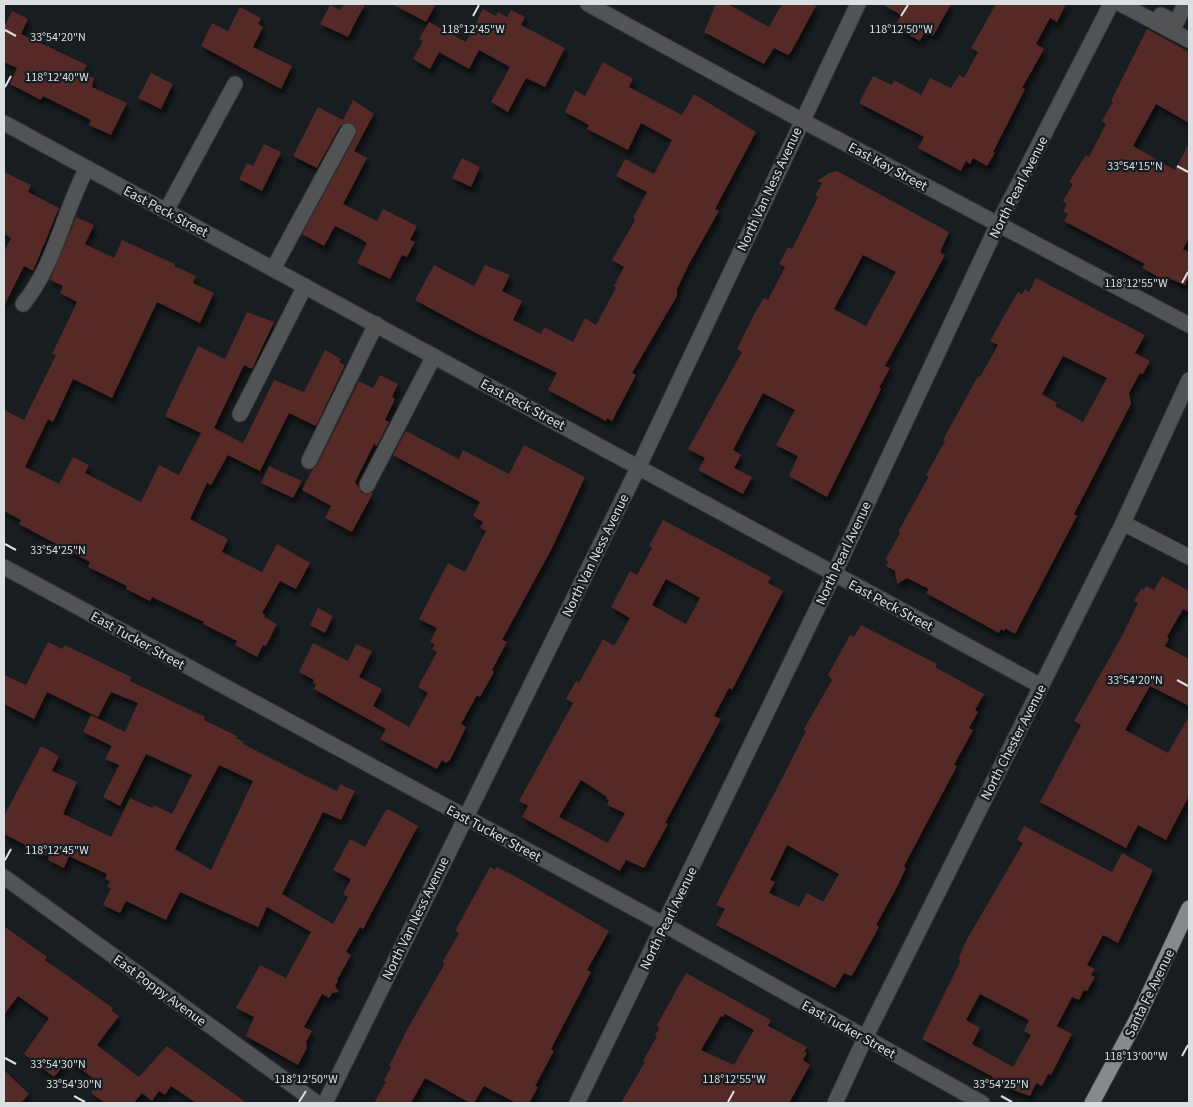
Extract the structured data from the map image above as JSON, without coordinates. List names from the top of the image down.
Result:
{
  "streets": {
    "main road": ["Santa Fe Avenue"],
    "street": [
      "East Kay Street",
      "North Pearl Avenue",
      "North Van Ness Avenue",
      "East Peck Street",
      "East Tucker Street",
      "North Chester Avenue",
      "East Poppy Avenue"
    ]
  },
  "crossings": [
    ["East Kay Street", "North Pearl Avenue"],
    ["East Kay Street", "North Van Ness Avenue"],
    ["North Pearl Avenue", "East Peck Street"],
    ["North Pearl Avenue", "East Tucker Street"],
    ["North Van Ness Avenue", "East Peck Street"],
    ["North Van Ness Avenue", "East Tucker Street"],
    ["East Peck Street", "North Chester Avenue"],
    ["East Tucker Street", "North Chester Avenue"]
  ],
  "coordinates": [
    "118°12'45\"W",
    "118°12'50\"W",
    "33°54'20\"N",
    "118°12'40\"W",
    "33°54'15\"N",
    "118°12'55\"W",
    "33°54'25\"N",
    "118°13'00\"W",
    "33°54'30\"N"
  ]
}
